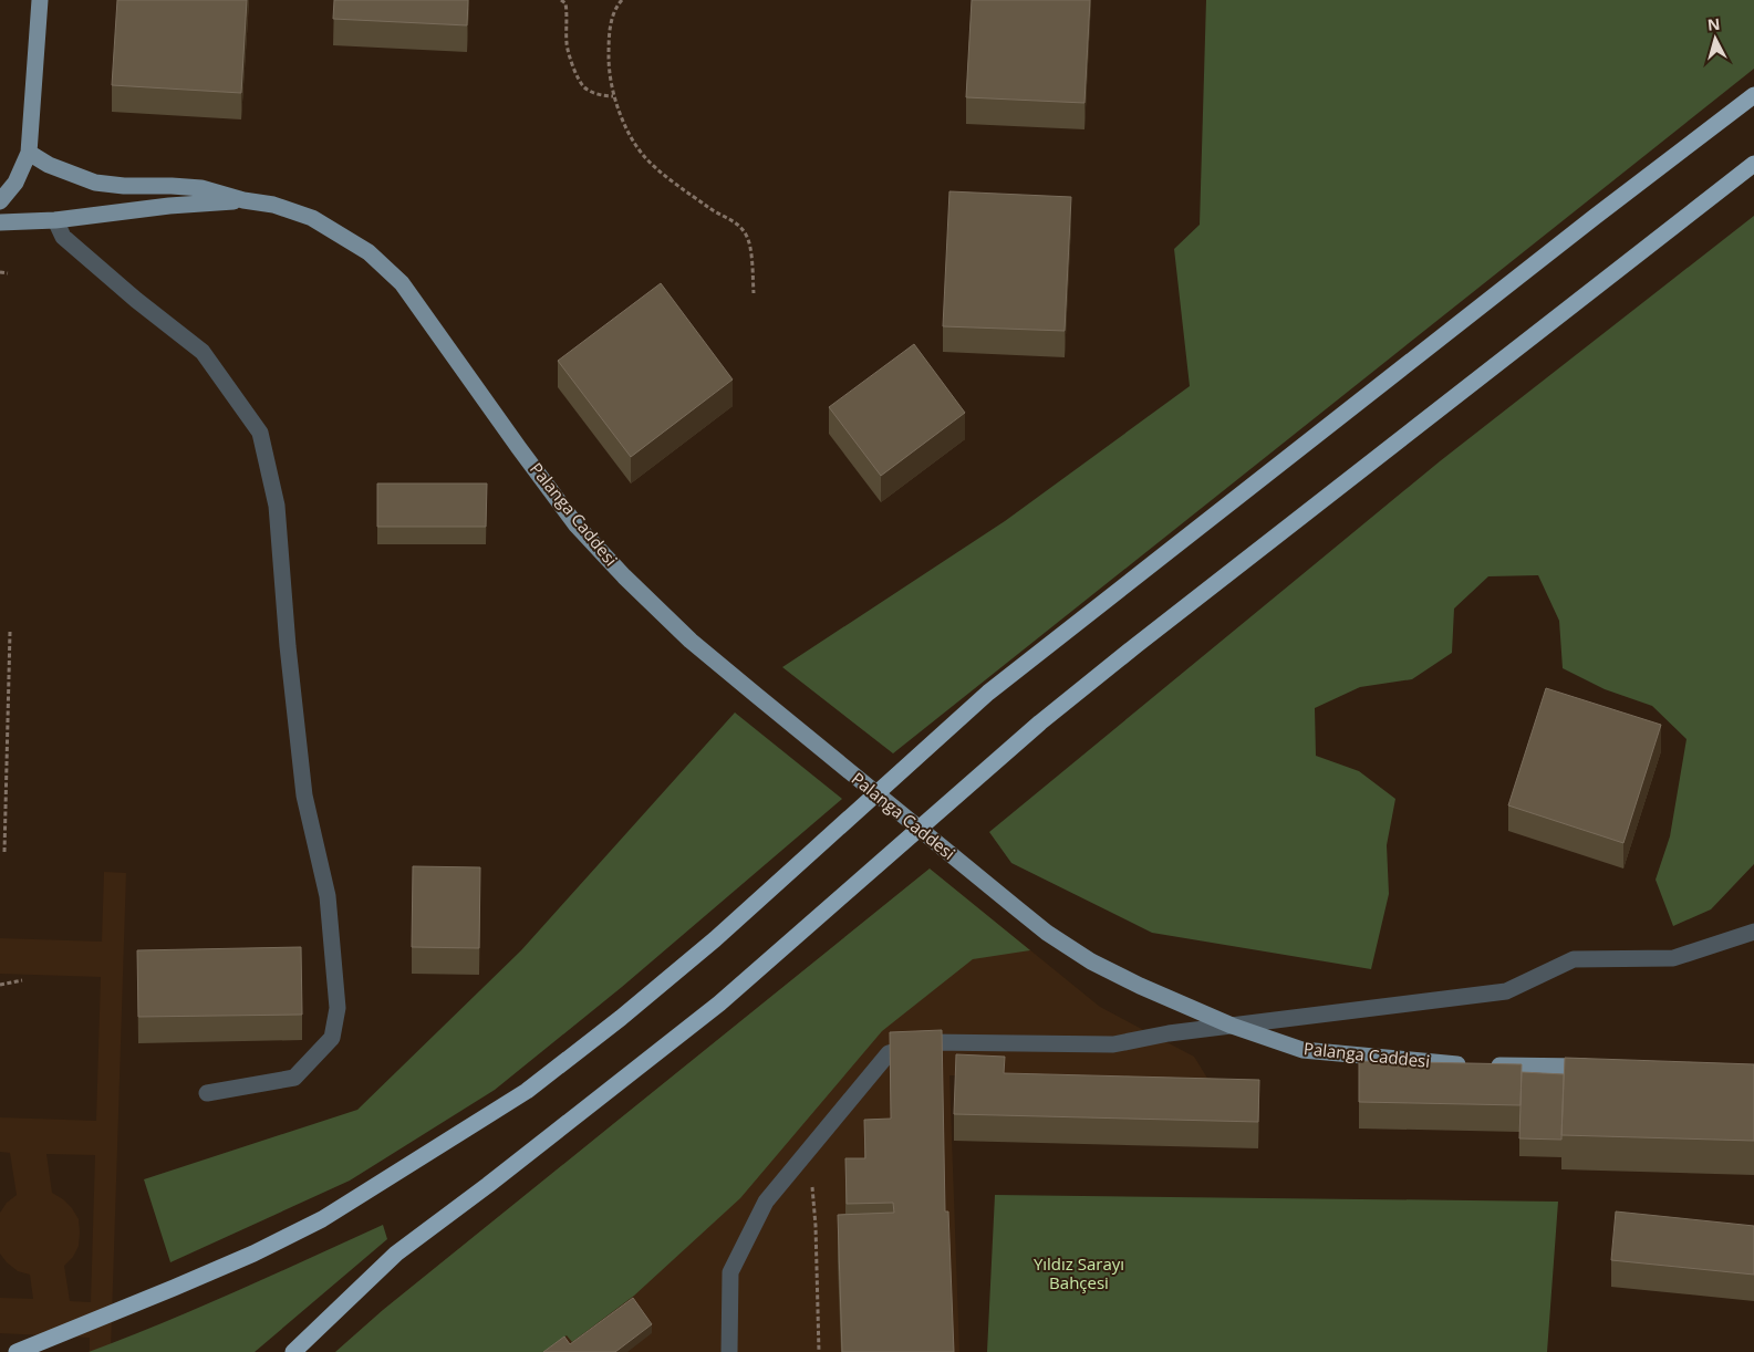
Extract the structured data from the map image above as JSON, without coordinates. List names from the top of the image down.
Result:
{
  "streets": {
    "main road": ["Palanga Caddesi"]
  },
  "parks": ["Yıldız Sarayı Bahçesi"],
  "north": "top"
}
